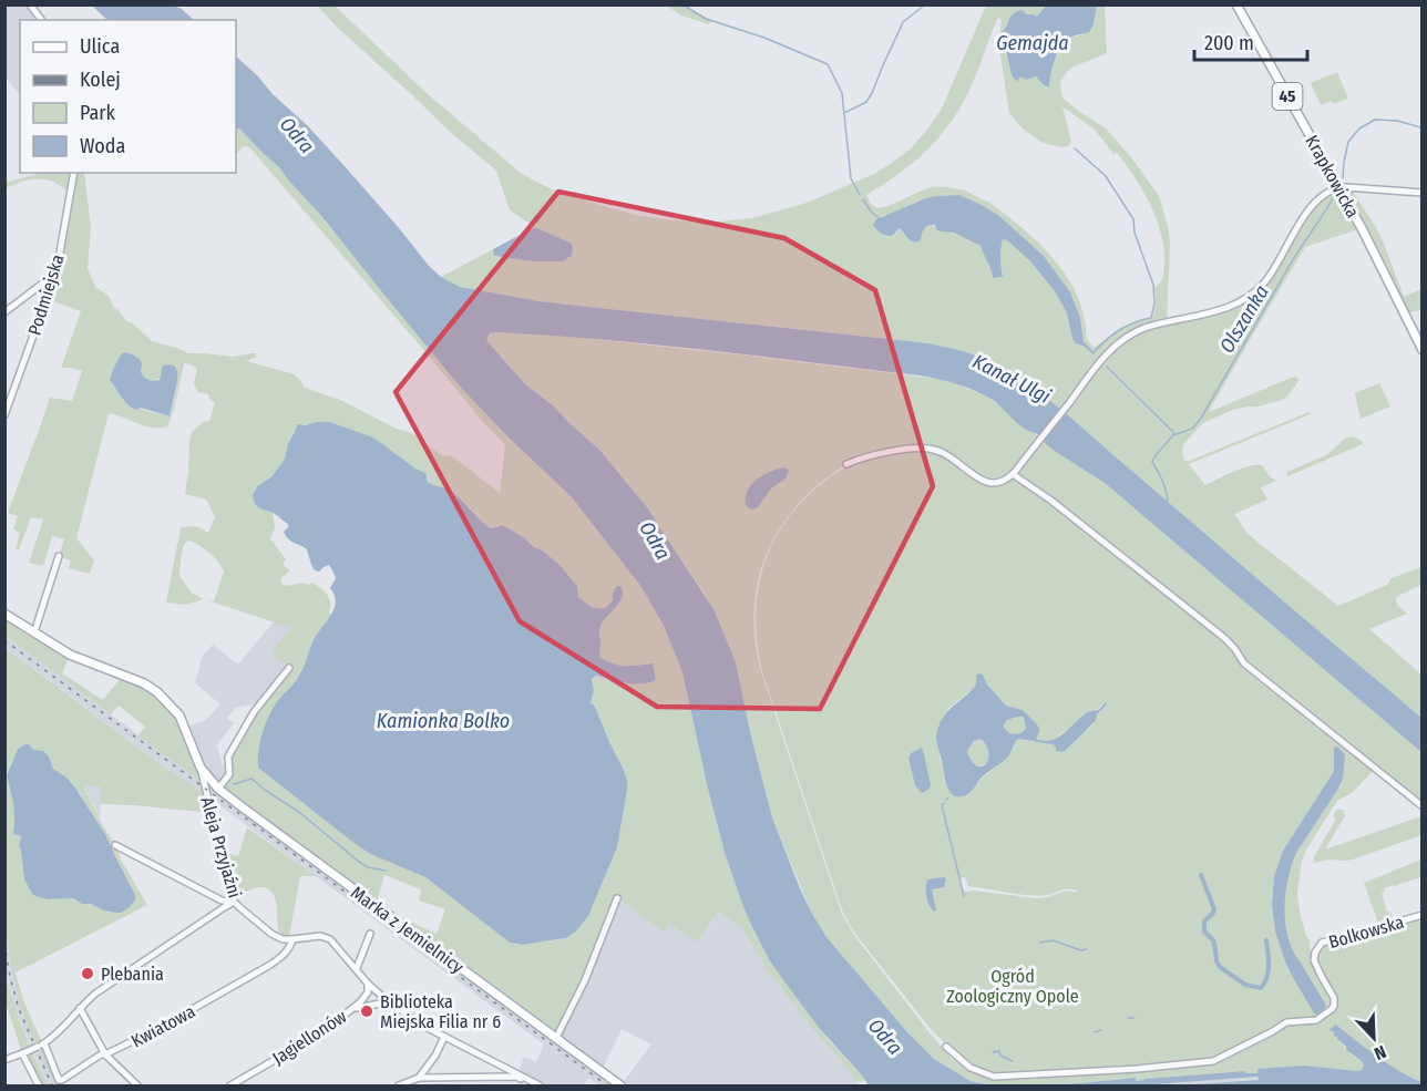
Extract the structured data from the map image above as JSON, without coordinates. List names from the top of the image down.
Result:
{
  "streets": {
    "main road": [
      "45",
      "Krapkowicka",
      "Aleja Przyjaźni",
      "Marka z Jemielnicy"
    ],
    "street": [
      "Podmiejska",
      "Bolkowska",
      "Kwiatowa",
      "Jagiellonów"
    ]
  },
  "crossings": [
    ["Aleja Przyjaźni", "Marka z Jemielnicy"],
    ["Aleja Przyjaźni", "Kwiatowa"],
    ["Aleja Przyjaźni", "Jagiellonów"]
  ],
  "water": [
    "Gemajda",
    "Odra",
    "Olszanka",
    "Kanał Ulgi",
    "Kamionka Bolko"
  ],
  "parks": ["Ogród Zoologiczny Opole"],
  "places": ["Plebania", "Biblioteka Miejska Filia nr 6"],
  "legend": [
    "Ulica",
    "Kolej",
    "Park",
    "Woda"
  ],
  "scale_bar": "200 m",
  "north": "bottom right"
}
